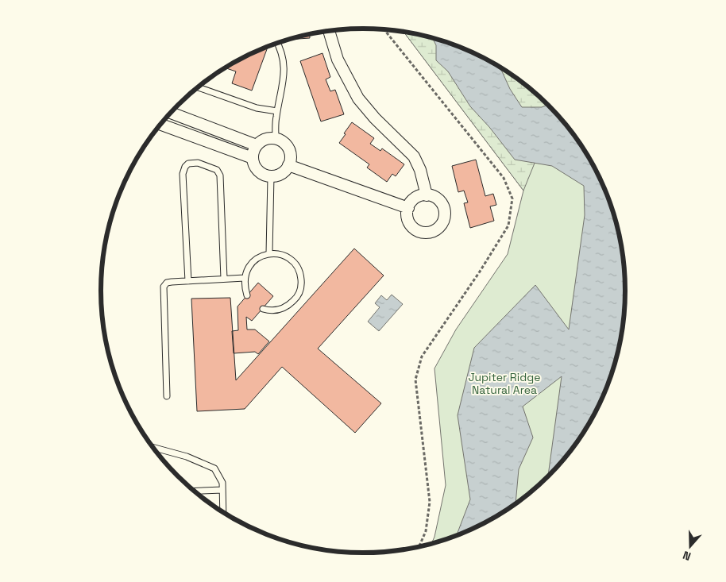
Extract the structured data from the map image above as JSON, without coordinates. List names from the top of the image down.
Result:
{
  "parks": ["Jupiter Ridge Natural Area"],
  "north": "bottom"
}
